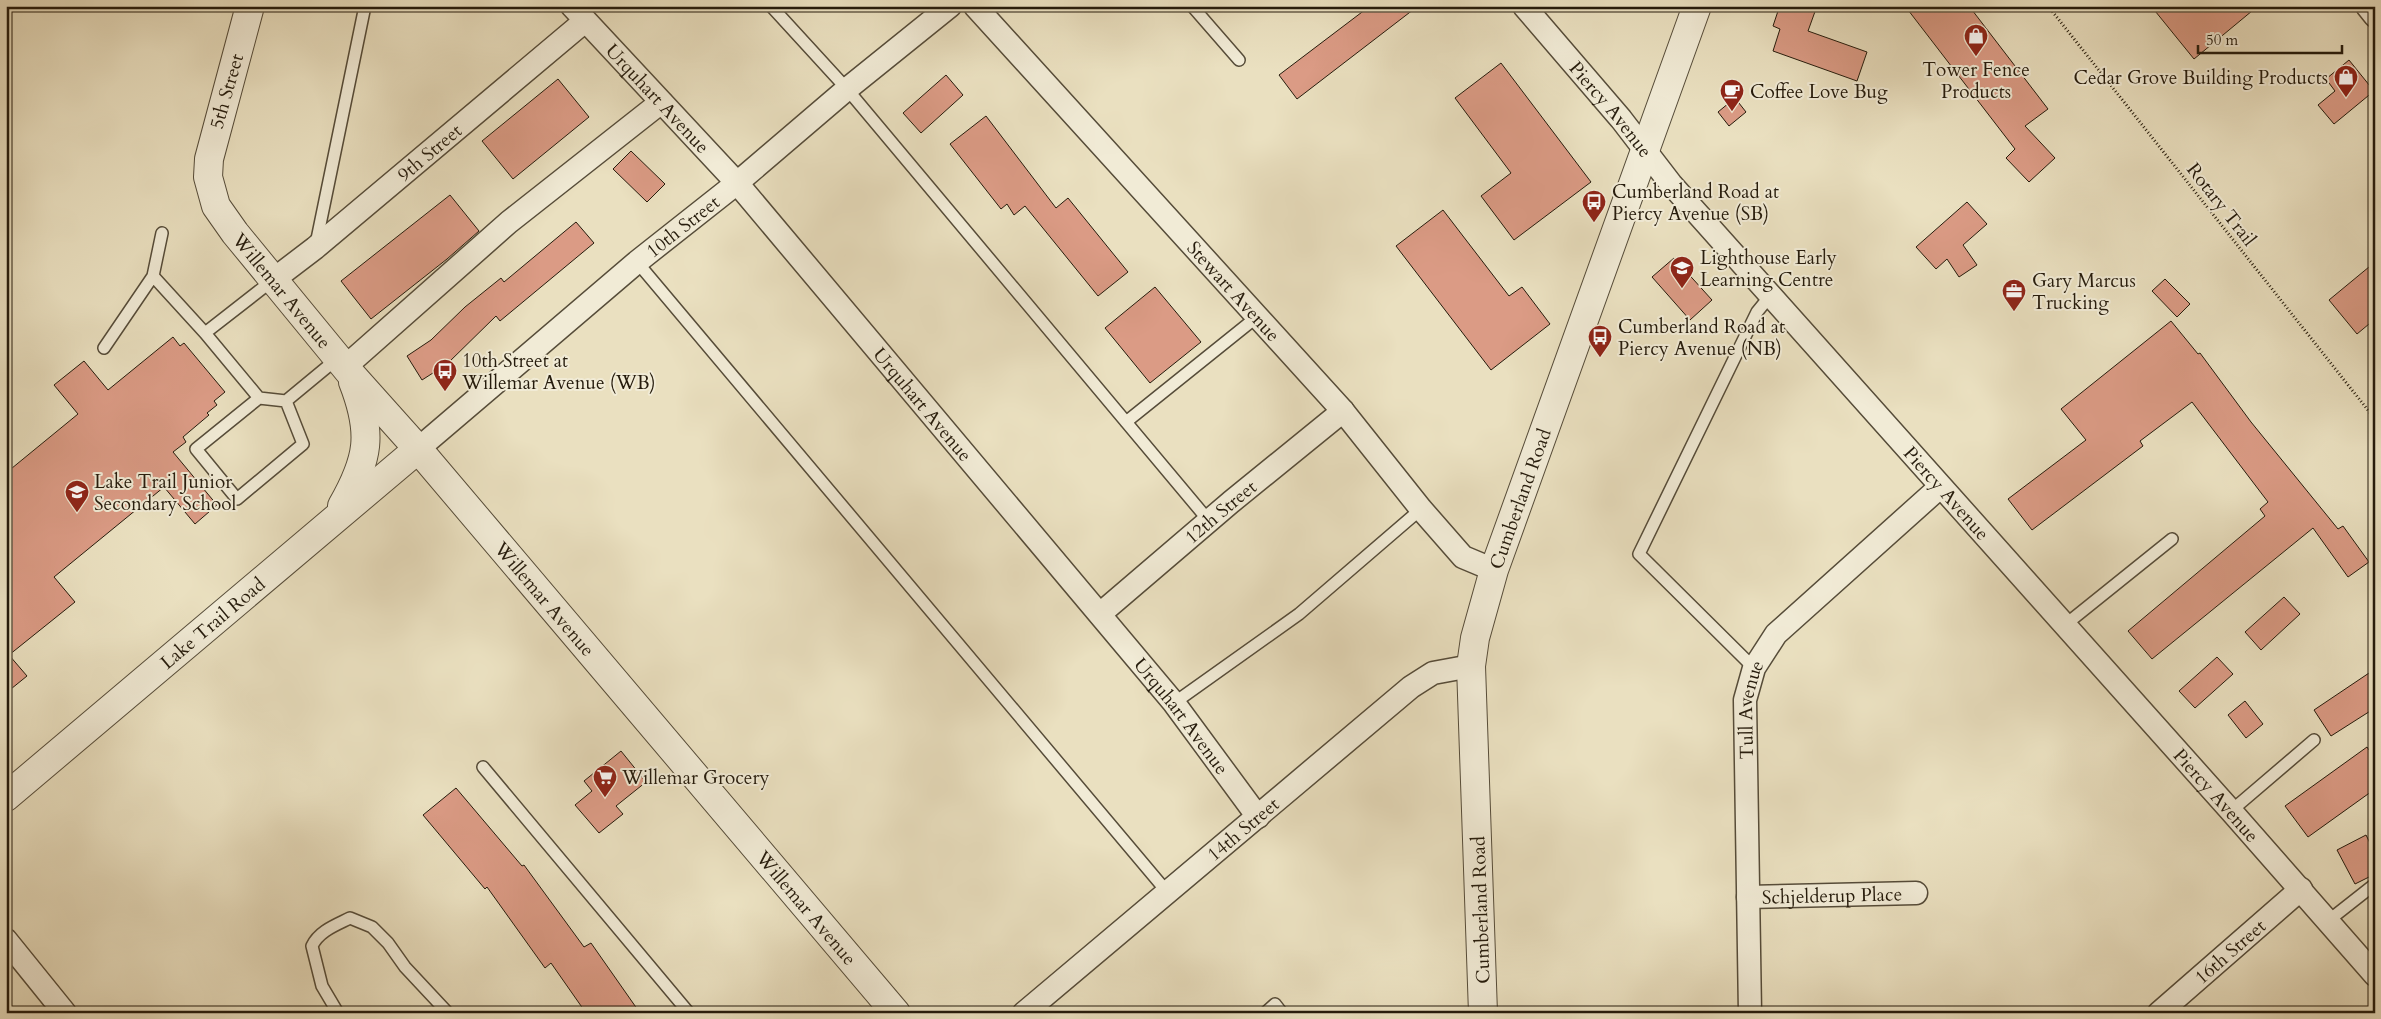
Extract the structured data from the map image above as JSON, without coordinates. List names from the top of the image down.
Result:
{
  "streets": {
    "street": [
      "5th Street",
      "Urquhart Avenue",
      "Piercy Avenue",
      "9th Street",
      "10th Street",
      "Willemar Avenue",
      "Stewart Avenue",
      "Cumberland Road",
      "12th Street",
      "Lake Trail Road",
      "Tull Avenue",
      "14th Street",
      "Schjelderup Place",
      "16th Street"
    ],
    "path": ["Rotary Trail"]
  },
  "crossings": [
    ["5th Street", "Willemar Avenue"],
    ["Urquhart Avenue", "9th Street"],
    ["Urquhart Avenue", "10th Street"],
    ["Urquhart Avenue", "12th Street"],
    ["Urquhart Avenue", "14th Street"],
    ["Piercy Avenue", "Cumberland Road"],
    ["Piercy Avenue", "Tull Avenue"],
    ["Piercy Avenue", "16th Street"],
    ["9th Street", "Willemar Avenue"],
    ["10th Street", "Willemar Avenue"],
    ["10th Street", "Lake Trail Road"],
    ["Willemar Avenue", "Lake Trail Road"],
    ["Stewart Avenue", "Cumberland Road"],
    ["Stewart Avenue", "12th Street"],
    ["Cumberland Road", "14th Street"],
    ["Tull Avenue", "Schjelderup Place"]
  ],
  "places": {
    "shop": ["Tower Fence Products", "Cedar Grove Building Products"],
    "cafe": ["Coffee Love Bug"],
    "bus stop": ["Cumberland Road at Piercy Avenue (SB)", "Cumberland Road at Piercy Avenue (NB)", "10th Street at Willemar Avenue (WB)"],
    "school or university": ["Lighthouse Early Learning Centre", "Lake Trail Junior Secondary School"],
    "office": ["Gary Marcus Trucking"],
    "supermarket": ["Willemar Grocery"]
  },
  "scale_bar": "50 m"
}
